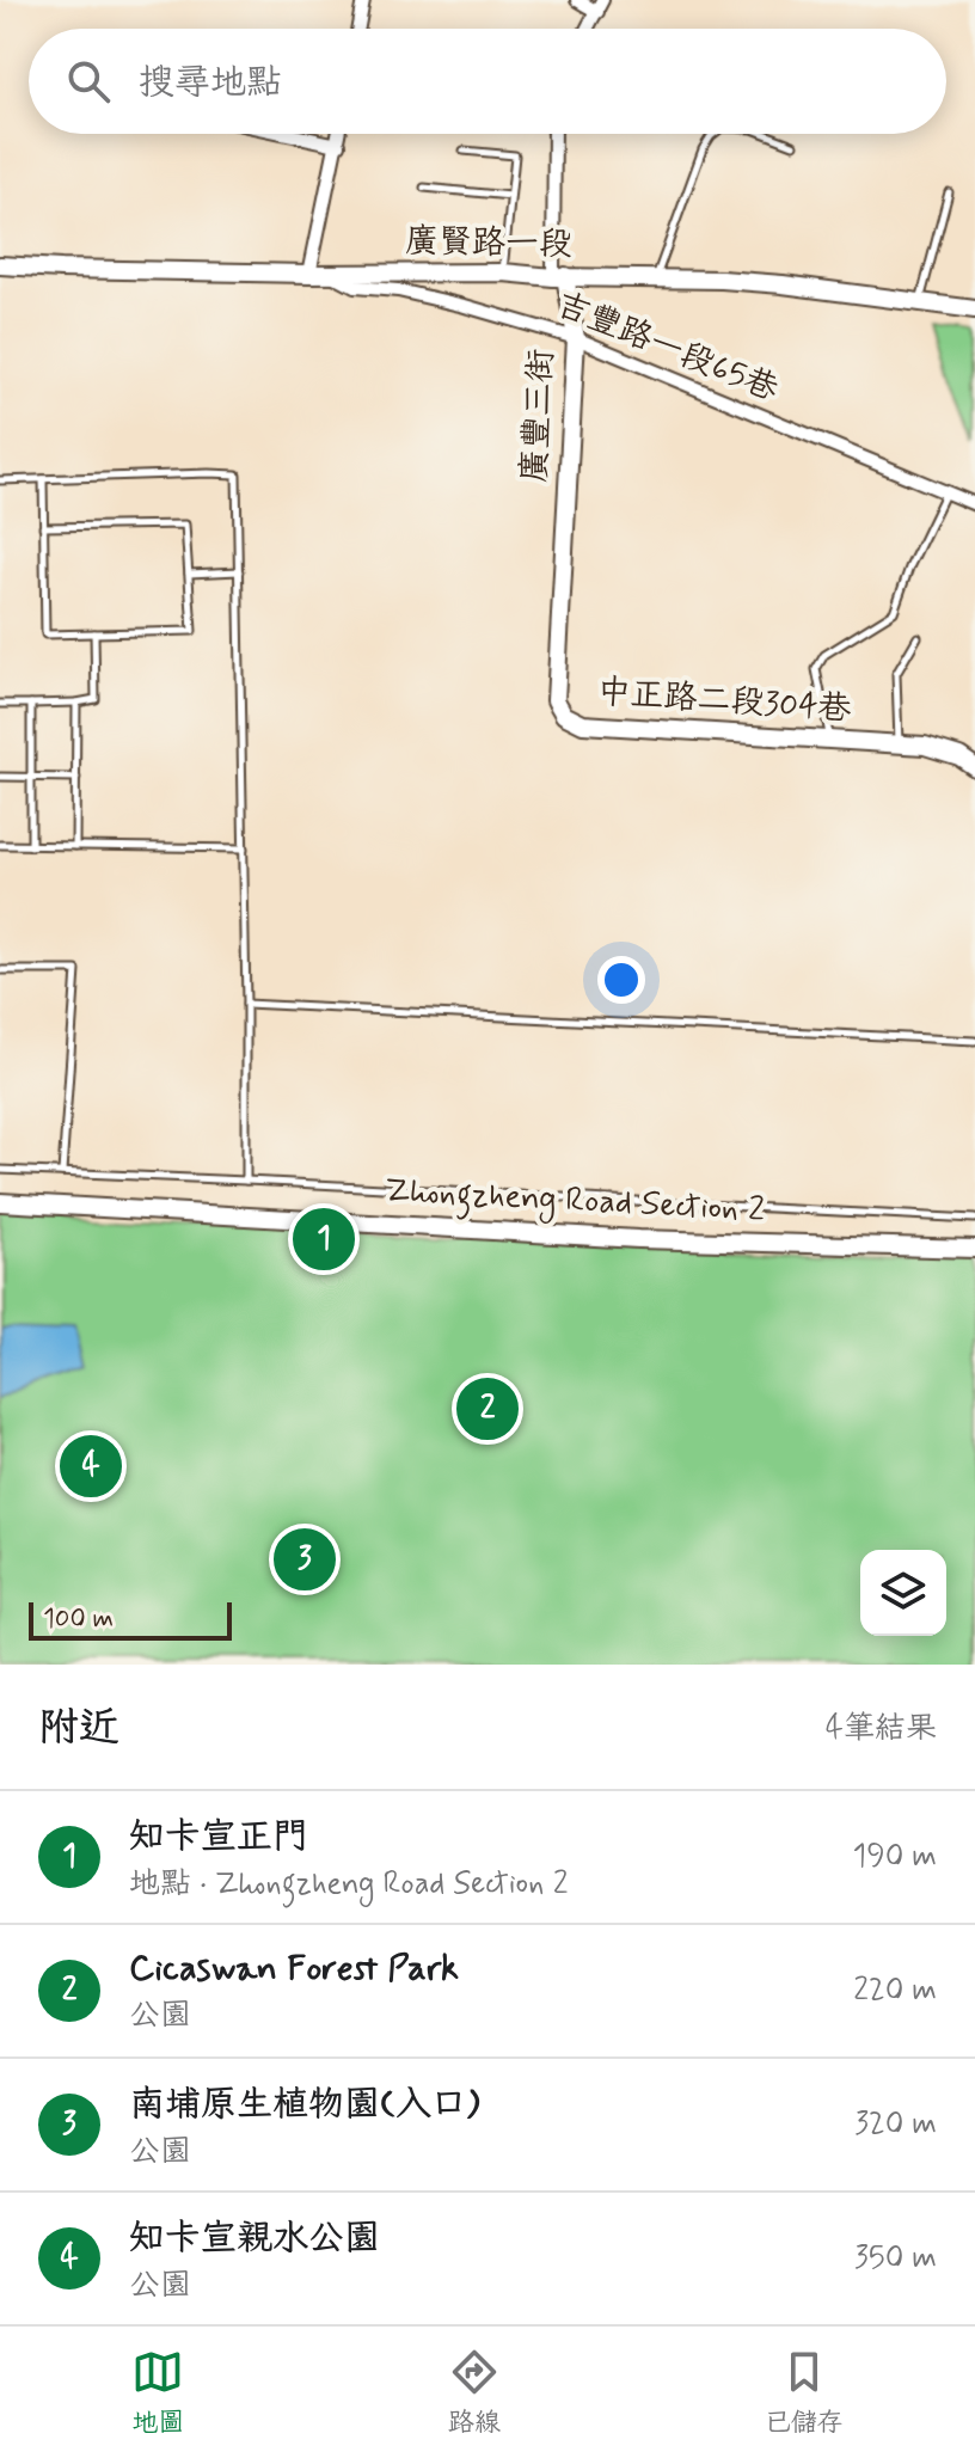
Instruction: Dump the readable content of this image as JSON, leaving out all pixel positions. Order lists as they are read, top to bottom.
{
  "streets": {
    "street": [
      "廣賢路一段",
      "吉豐路一段65巷",
      "廣豐三街",
      "中正路二段304巷",
      "Zhongzheng Road Section 2"
    ]
  },
  "crossings": [
    ["廣賢路一段", "吉豐路一段65巷"],
    ["廣賢路一段", "廣豐三街"],
    ["吉豐路一段65巷", "廣豐三街"],
    ["廣豐三街", "中正路二段304巷"]
  ],
  "scale_bar": "100 m",
  "page": {
    "search": "搜尋地點",
    "pins": [
      "1",
      "2",
      "4",
      "3"
    ],
    "scale": "100 m",
    "heading": ["附近", "4筆結果"],
    "list": [
      {
        "mark": "1",
        "name": "知卡宣正門",
        "note": "地點 · Zhongzheng Road Section 2",
        "value": "190 m"
      },
      {
        "mark": "2",
        "name": "Cicaswan Forest Park",
        "note": "公園",
        "value": "220 m"
      },
      {
        "mark": "3",
        "name": "南埔原生植物園(入口)",
        "note": "公園",
        "value": "320 m"
      },
      {
        "mark": "4",
        "name": "知卡宣親水公園",
        "note": "公園",
        "value": "350 m"
      }
    ],
    "nav": ["地圖", "路線", "已儲存"]
  }
}
